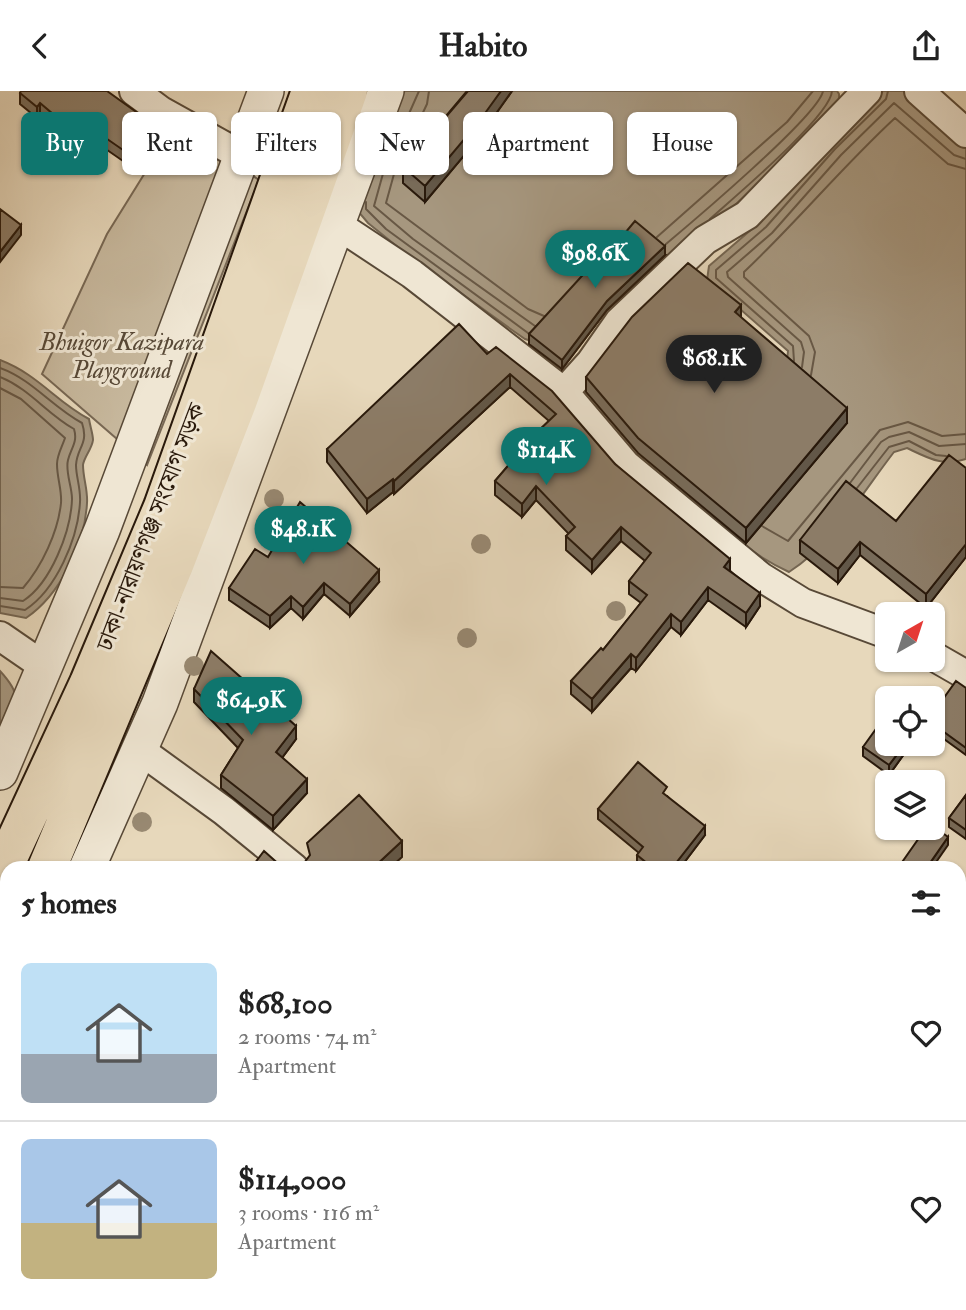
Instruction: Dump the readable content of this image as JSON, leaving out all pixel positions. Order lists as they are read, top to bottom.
{
  "streets": {
    "main road": ["ঢাকা-নারায়ণগঞ্জ সংযোগ সড়ক"]
  },
  "parks": ["Bhuigor Kazipara Playground"],
  "north": "top right",
  "page": {
    "header": "Habito",
    "chip": [
      "Buy",
      "Rent",
      "Filters",
      "New",
      "Apartment",
      "House"
    ],
    "price": [
      "$98.6K",
      "$68.1K",
      "$114K",
      "$48.1K",
      "$64.9K"
    ],
    "heading": "5 homes",
    "list": [
      {
        "name": "$68,100",
        "note": "2 rooms · 74 m² · Apartment"
      },
      {
        "name": "$114,000",
        "note": "3 rooms · 116 m² · Apartment"
      }
    ]
  }
}
